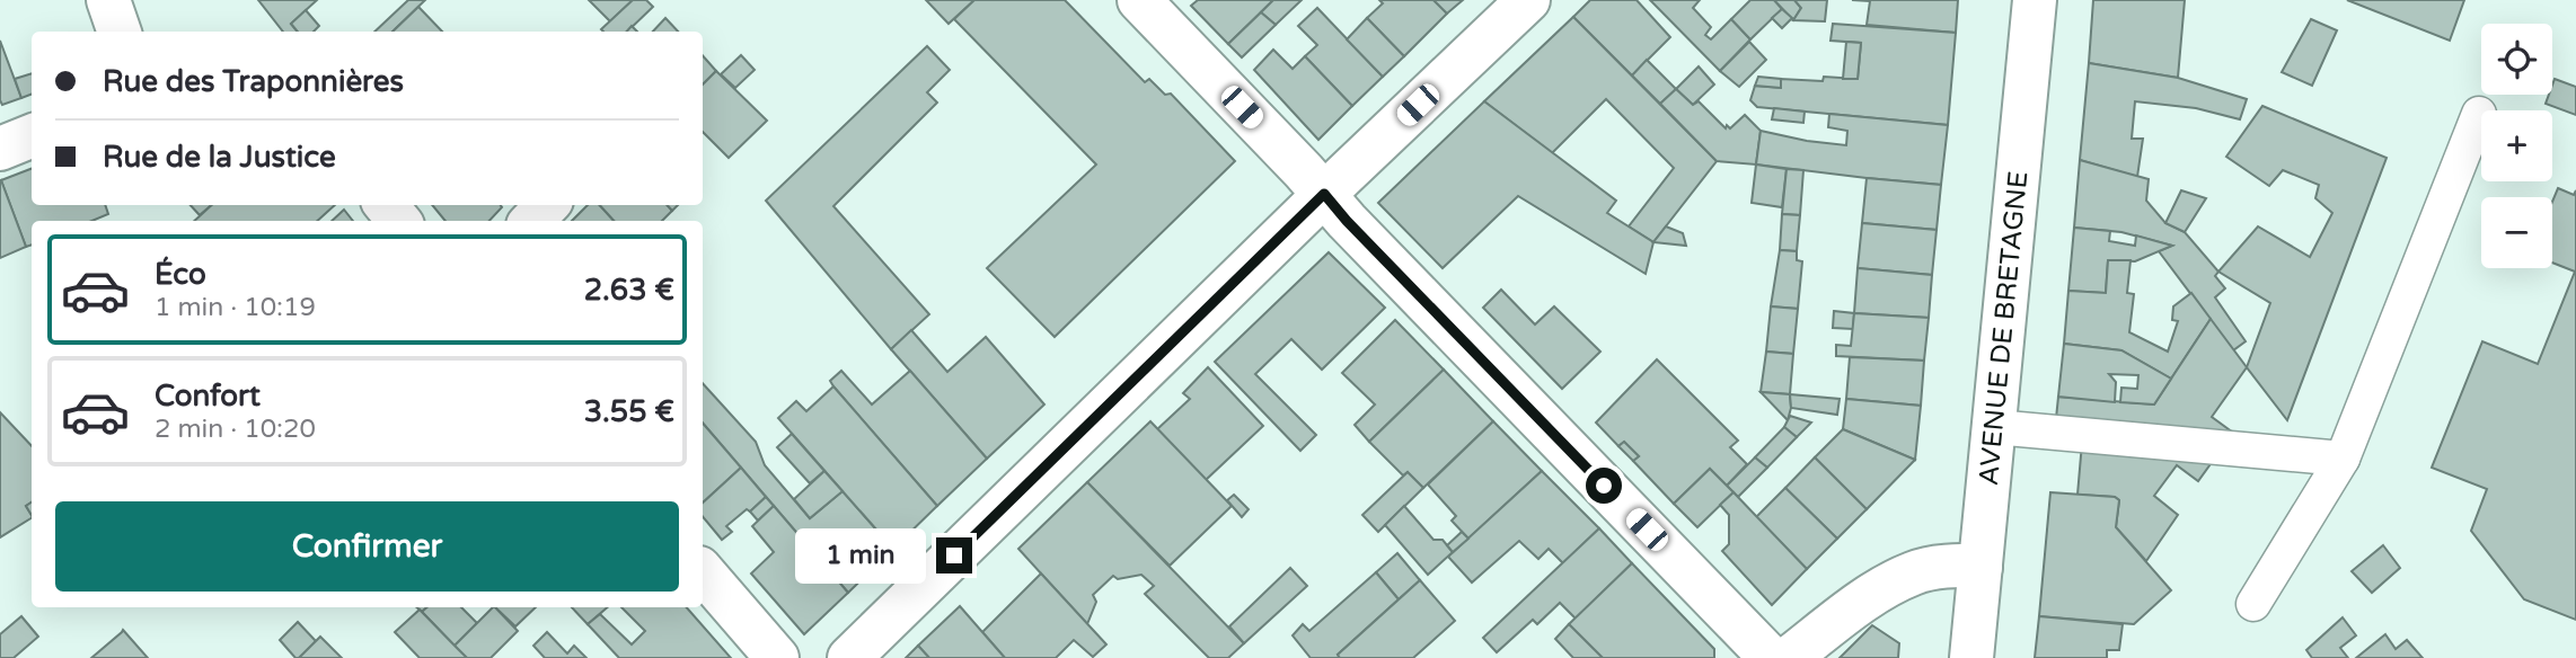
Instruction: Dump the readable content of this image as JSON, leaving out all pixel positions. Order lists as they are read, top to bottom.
{
  "streets": {
    "street": ["AVENUE DE BRETAGNE"]
  },
  "page": {
    "map_buttons": ["+", "−"],
    "banner": ["Rue des Traponnières", "Rue de la Justice"],
    "list": [
      {
        "name": "Éco",
        "note": "1 min · 10:19",
        "value": "2.63 €"
      },
      {
        "name": "Confort",
        "note": "2 min · 10:20",
        "value": "3.55 €"
      }
    ],
    "buttons": "Confirmer",
    "bubble": "1 min"
  }
}
